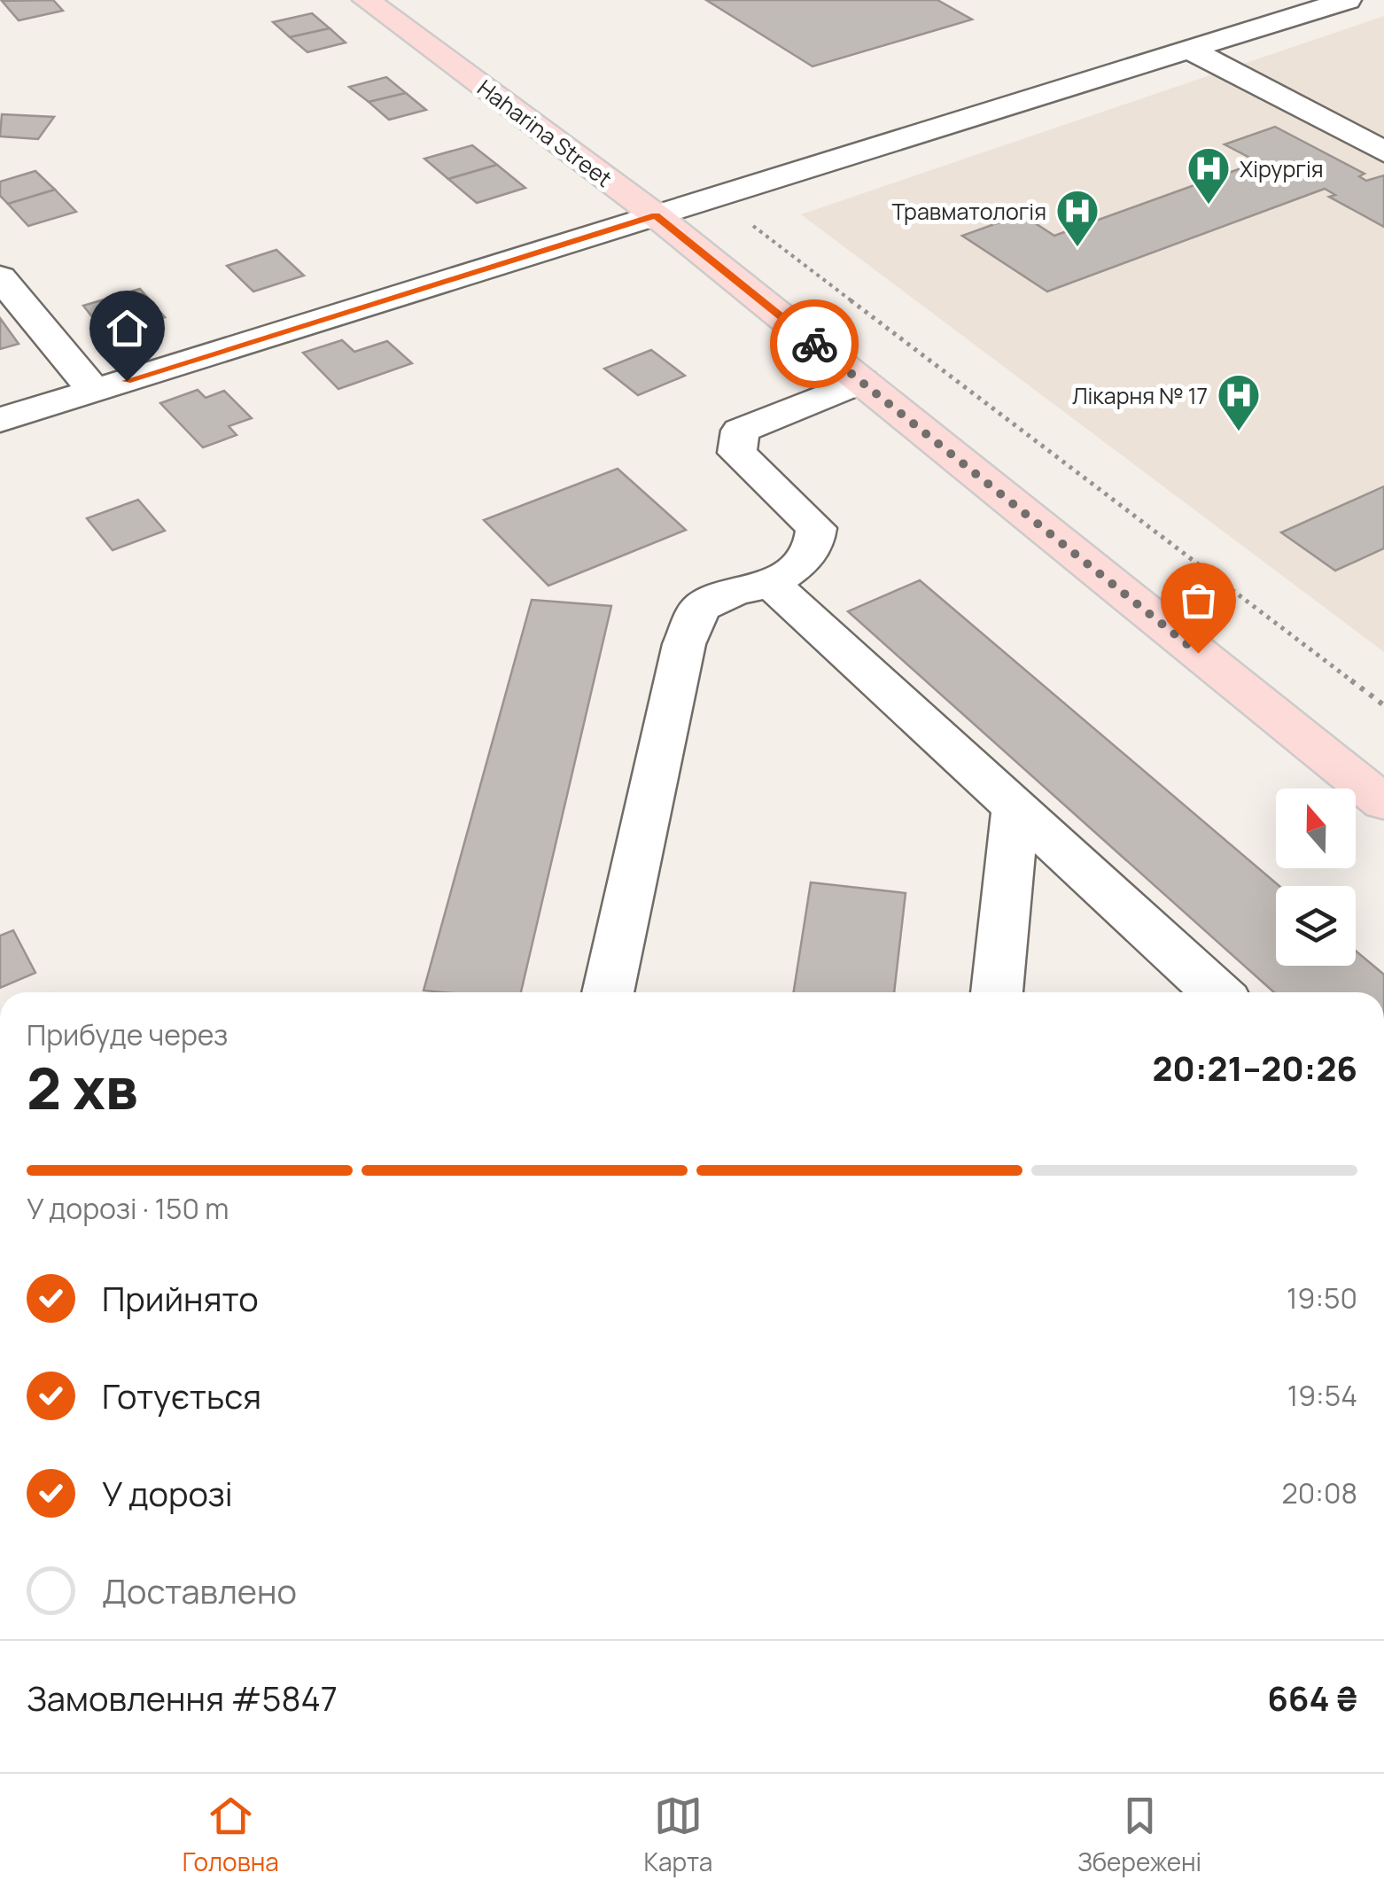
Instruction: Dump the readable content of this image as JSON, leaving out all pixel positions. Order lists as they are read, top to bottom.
{
  "streets": {
    "main road": ["Haharina Street"]
  },
  "places": {
    "hospital": ["Хірургія", "Травматологія", "Лікарня № 17"]
  },
  "north": "top",
  "page": {
    "heading": ["2 хв", "Прибуде через", "20:21–20:26"],
    "panel": ["Замовлення #5847", "664 ₴"],
    "bar": "У дорозі · 150 m",
    "list": [
      ["Прийнято", "19:50"],
      ["Готується", "19:54"],
      ["У дорозі", "20:08"],
      "Доставлено"
    ],
    "tabs": ["Головна", "Карта", "Збережені"]
  }
}
